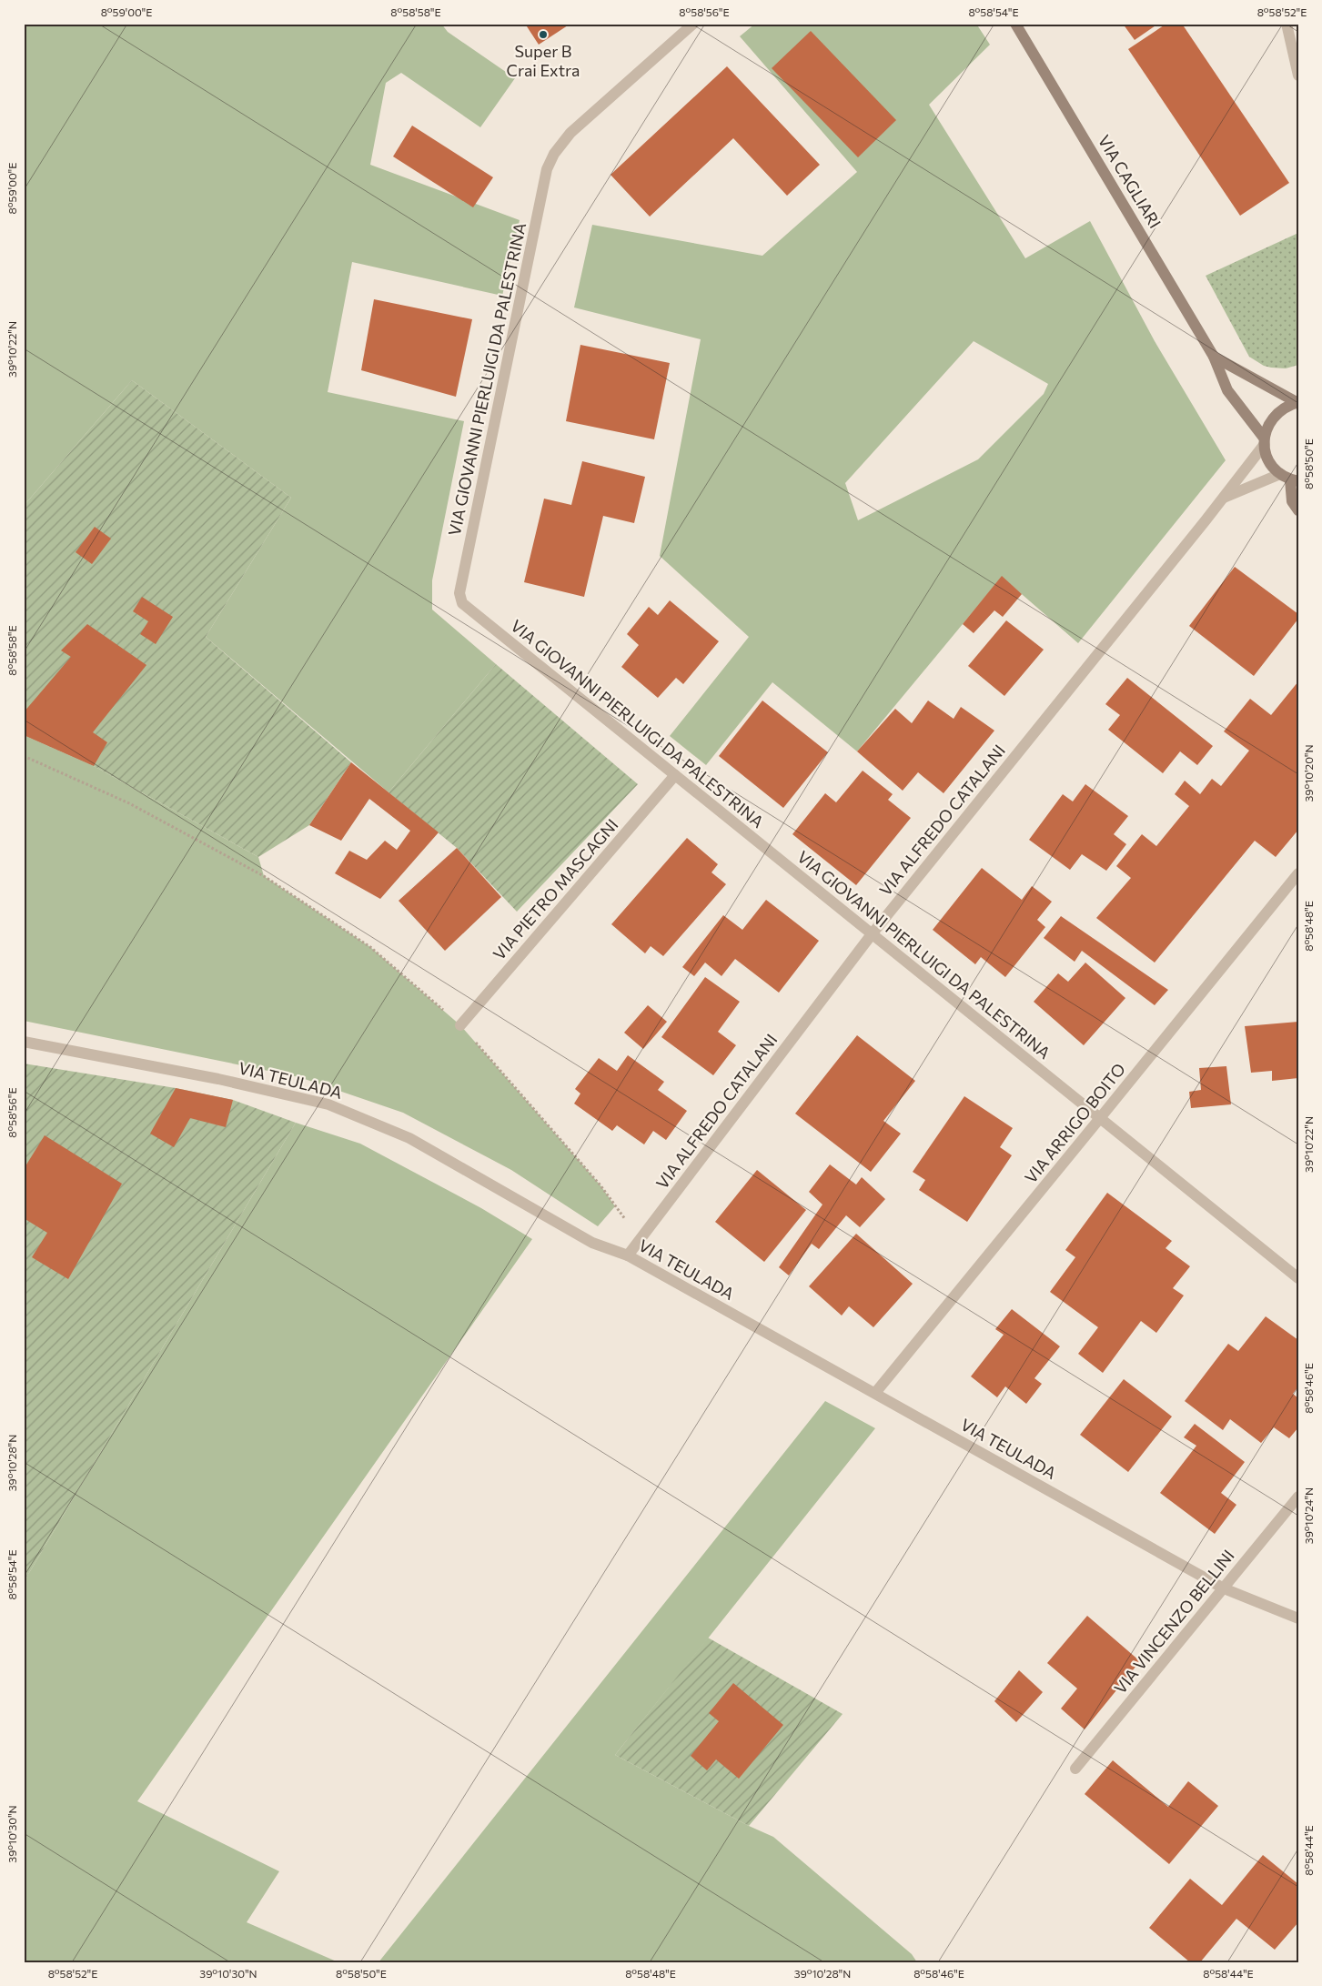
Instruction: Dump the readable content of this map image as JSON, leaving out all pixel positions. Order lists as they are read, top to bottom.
{
  "streets": {
    "street": [
      "VIA CAGLIARI",
      "VIA GIOVANNI PIERLUIGI DA PALESTRINA",
      "VIA ALFREDO CATALANI",
      "VIA PIETRO MASCAGNI",
      "VIA TEULADA",
      "VIA ARRIGO BOITO",
      "VIA VINCENZO BELLINI"
    ]
  },
  "crossings": [
    ["VIA CAGLIARI", "VIA ALFREDO CATALANI"],
    ["VIA GIOVANNI PIERLUIGI DA PALESTRINA", "VIA ALFREDO CATALANI"],
    ["VIA GIOVANNI PIERLUIGI DA PALESTRINA", "VIA PIETRO MASCAGNI"],
    ["VIA GIOVANNI PIERLUIGI DA PALESTRINA", "VIA ARRIGO BOITO"],
    ["VIA ALFREDO CATALANI", "VIA TEULADA"],
    ["VIA TEULADA", "VIA ARRIGO BOITO"],
    ["VIA TEULADA", "VIA VINCENZO BELLINI"]
  ],
  "places": ["Super B Crai Extra"],
  "coordinates": [
    "8°59'00\"E",
    "8°58'58\"E",
    "8°58'56\"E",
    "8°58'54\"E",
    "8°58'52\"E",
    "39°10'22\"N",
    "8°58'50\"E",
    "39°10'20\"N",
    "8°58'48\"E",
    "8°58'46\"E",
    "39°10'28\"N",
    "39°10'24\"N",
    "39°10'30\"N",
    "8°58'44\"E"
  ]
}
